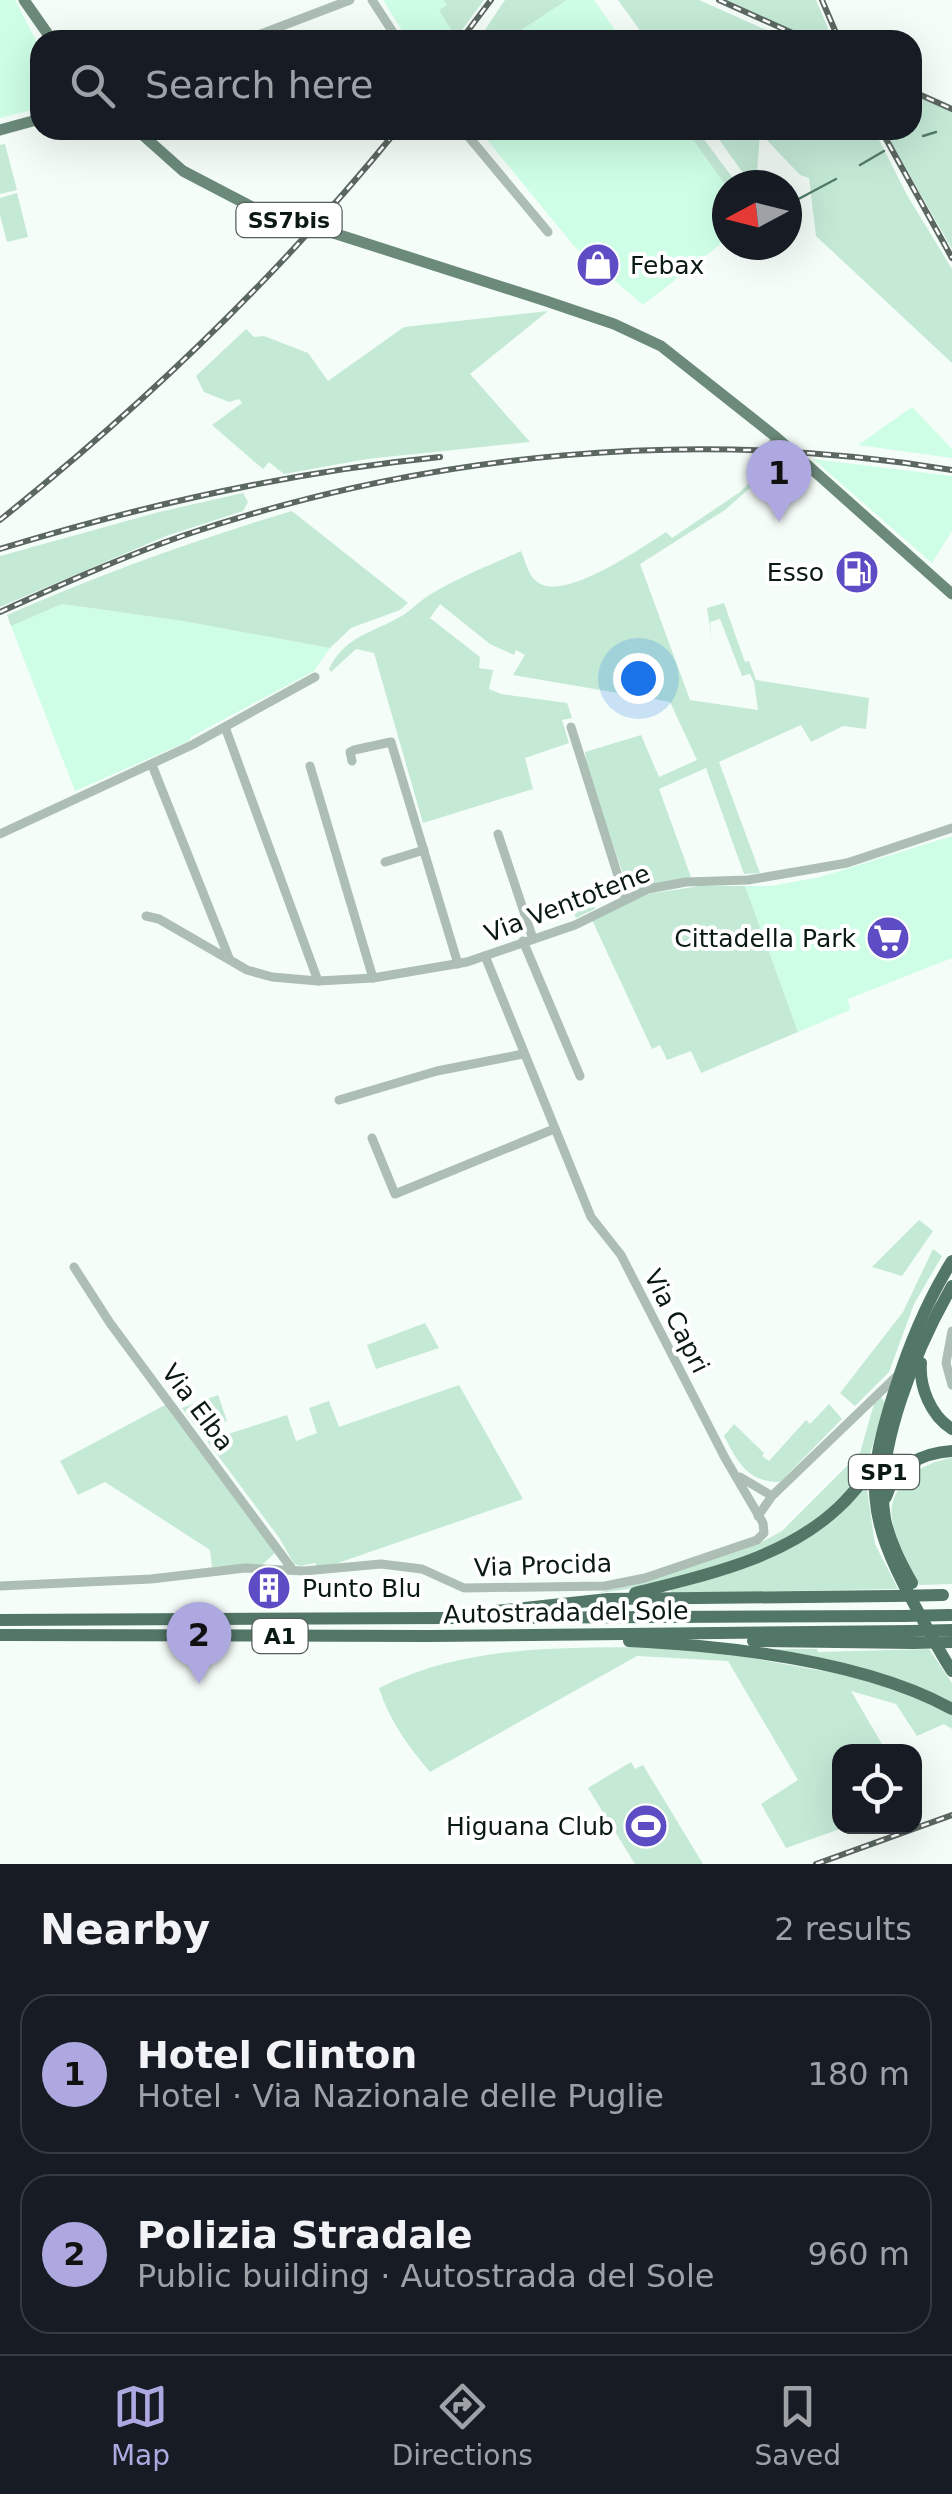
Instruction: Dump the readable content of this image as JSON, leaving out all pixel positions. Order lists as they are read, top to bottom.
{
  "streets": {
    "highway": ["SP1", "Autostrada del Sole", "A1"],
    "main road": ["SS7bis"],
    "street": [
      "Via Ventotene",
      "Via Capri",
      "Via Elba",
      "Via Procida"
    ]
  },
  "crossings": [
    ["Via Ventotene", "Via Capri"],
    ["Via Capri", "Via Procida"],
    ["Via Elba", "Via Procida"]
  ],
  "places": {
    "shop": ["Febax"],
    "fuel station": ["Esso"],
    "supermarket": ["Cittadella Park"],
    "building": ["Punto Blu"],
    "sports": ["Higuana Club"]
  },
  "north": "left",
  "page": {
    "search": "Search here",
    "pins": ["1", "2"],
    "heading": ["Nearby", "2 results"],
    "list": [
      {
        "mark": "1",
        "name": "Hotel Clinton",
        "note": "Hotel · Via Nazionale delle Puglie",
        "value": "180 m"
      },
      {
        "mark": "2",
        "name": "Polizia Stradale",
        "note": "Public building · Autostrada del Sole",
        "value": "960 m"
      }
    ],
    "nav": ["Map", "Directions", "Saved"]
  }
}
